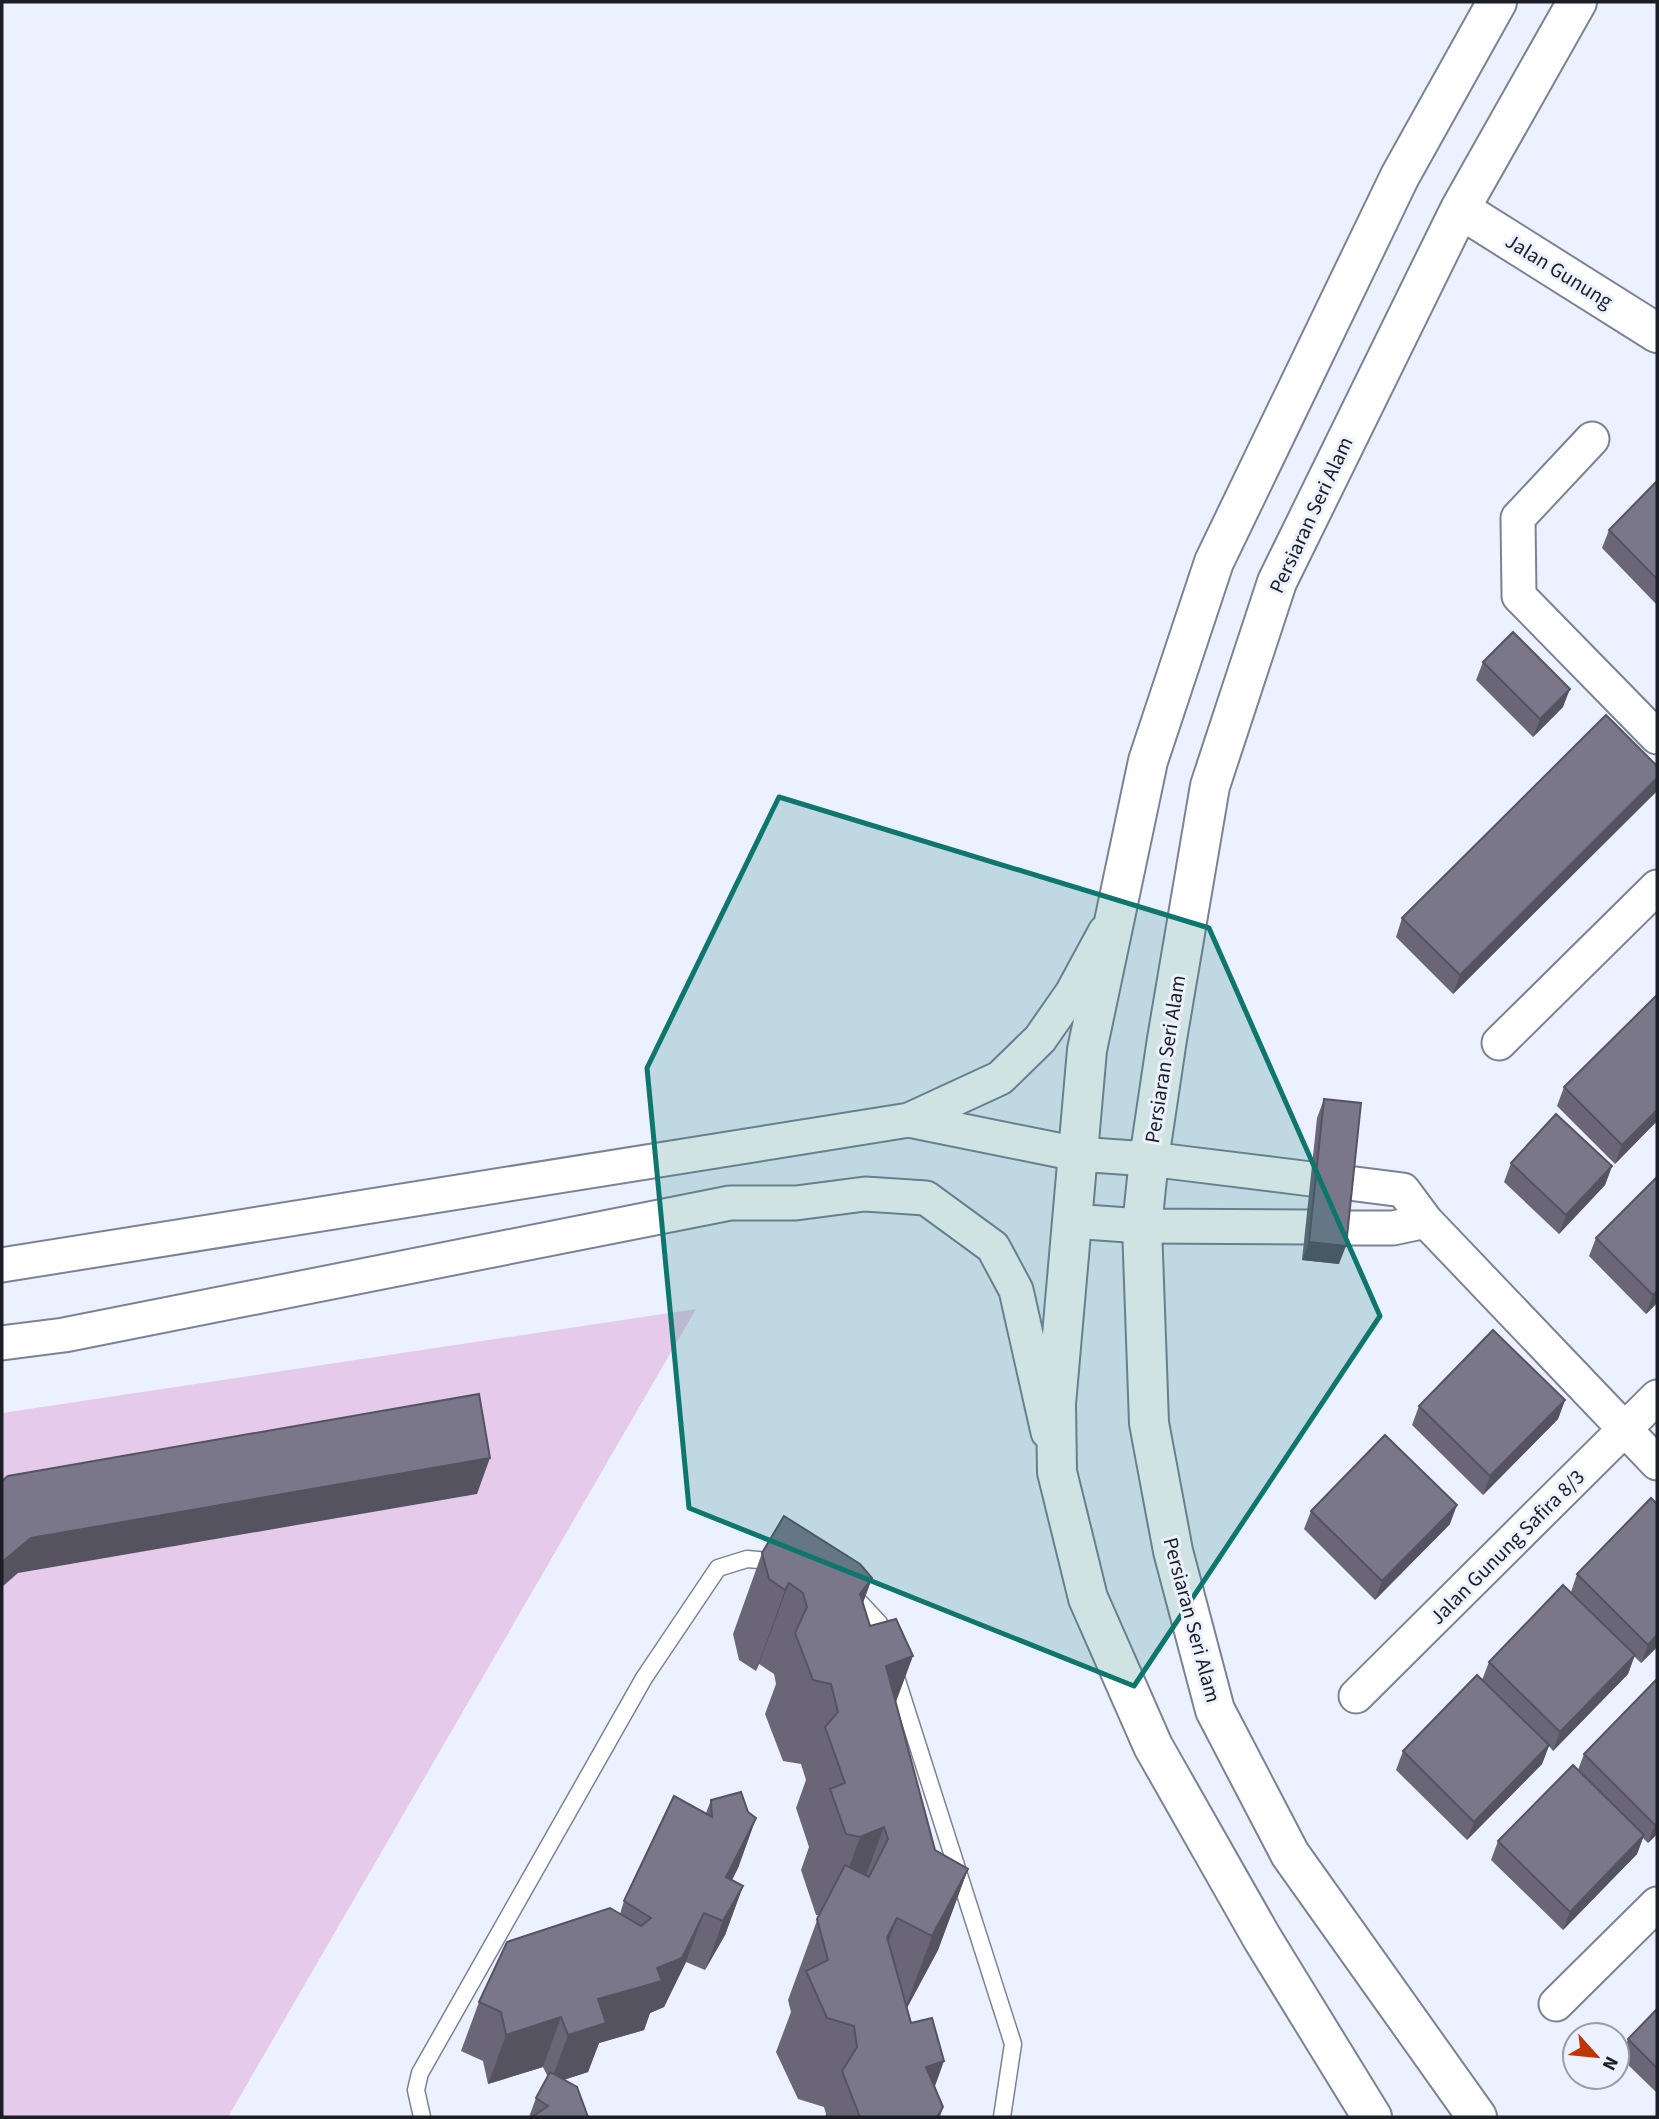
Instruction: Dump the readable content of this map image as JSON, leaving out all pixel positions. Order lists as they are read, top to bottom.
{
  "streets": {
    "main road": ["Jalan Gunung", "Persiaran Seri Alam"],
    "street": ["Jalan Gunung Safira 8/3"]
  },
  "crossings": [
    ["Jalan Gunung", "Persiaran Seri Alam"]
  ],
  "north": "bottom right"
}
